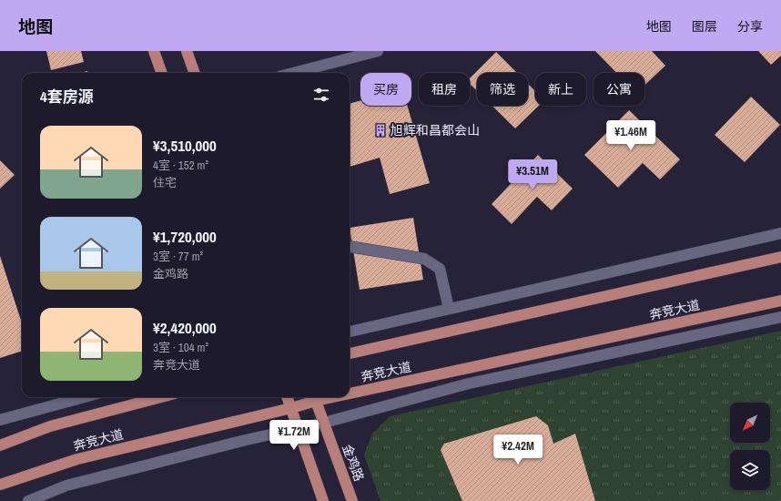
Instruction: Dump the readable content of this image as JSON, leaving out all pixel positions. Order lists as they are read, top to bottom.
{
  "streets": {
    "main road": ["奔竞大道", "金鸡路"]
  },
  "crossings": [
    ["奔竞大道", "金鸡路"]
  ],
  "places": {
    "building": ["旭辉和昌都会山"]
  },
  "north": "bottom left",
  "page": {
    "header": "地图",
    "nav": ["地图", "图层", "分享"],
    "chip": [
      "买房",
      "租房",
      "筛选",
      "新上",
      "公寓"
    ],
    "heading": "4套房源",
    "list": [
      {
        "name": "¥3,510,000",
        "note": "4室 · 152 m² · 住宅"
      },
      {
        "name": "¥1,720,000",
        "note": "3室 · 77 m² · 金鸡路"
      },
      {
        "name": "¥2,420,000",
        "note": "3室 · 104 m² · 奔竞大道"
      }
    ],
    "price": [
      "¥1.46M",
      "¥3.51M",
      "¥1.72M",
      "¥2.42M"
    ]
  }
}
